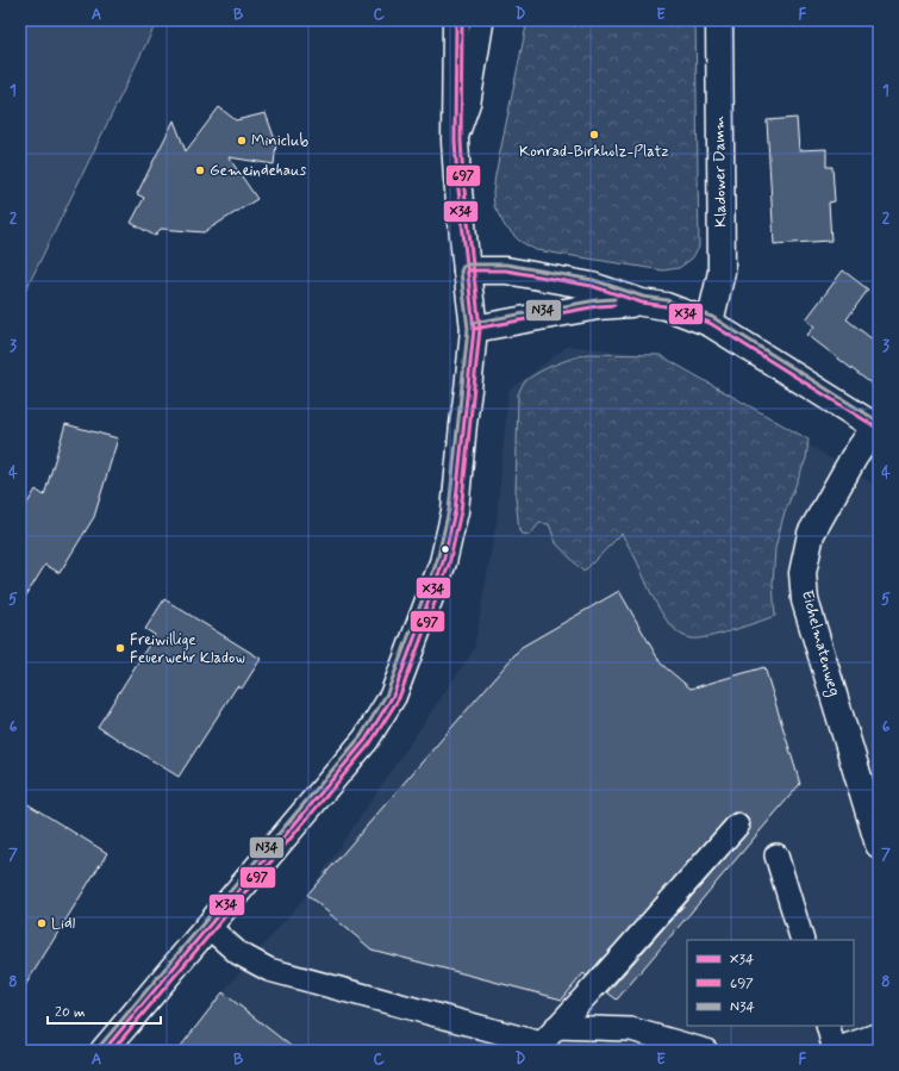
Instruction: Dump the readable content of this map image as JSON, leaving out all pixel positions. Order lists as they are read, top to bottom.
{
  "streets": {
    "main road": ["Kladower Damm", "Eichelmatenweg"]
  },
  "places": [
    "Konrad-Birkholz-Platz",
    "Miniclub",
    "Gemeindehaus",
    "Freiwillige Feuerwehr Kladow",
    "Lidl"
  ],
  "lines": ["transit line X34", "transit line 697", "transit line N34"],
  "legend": ["X34", "697", "N34"],
  "scale_bar": "20 m",
  "grid": {
    "columns": [
      "A",
      "B",
      "C",
      "D",
      "E",
      "F"
    ],
    "rows": [
      "1",
      "2",
      "3",
      "4",
      "5",
      "6",
      "7",
      "8"
    ]
  }
}
